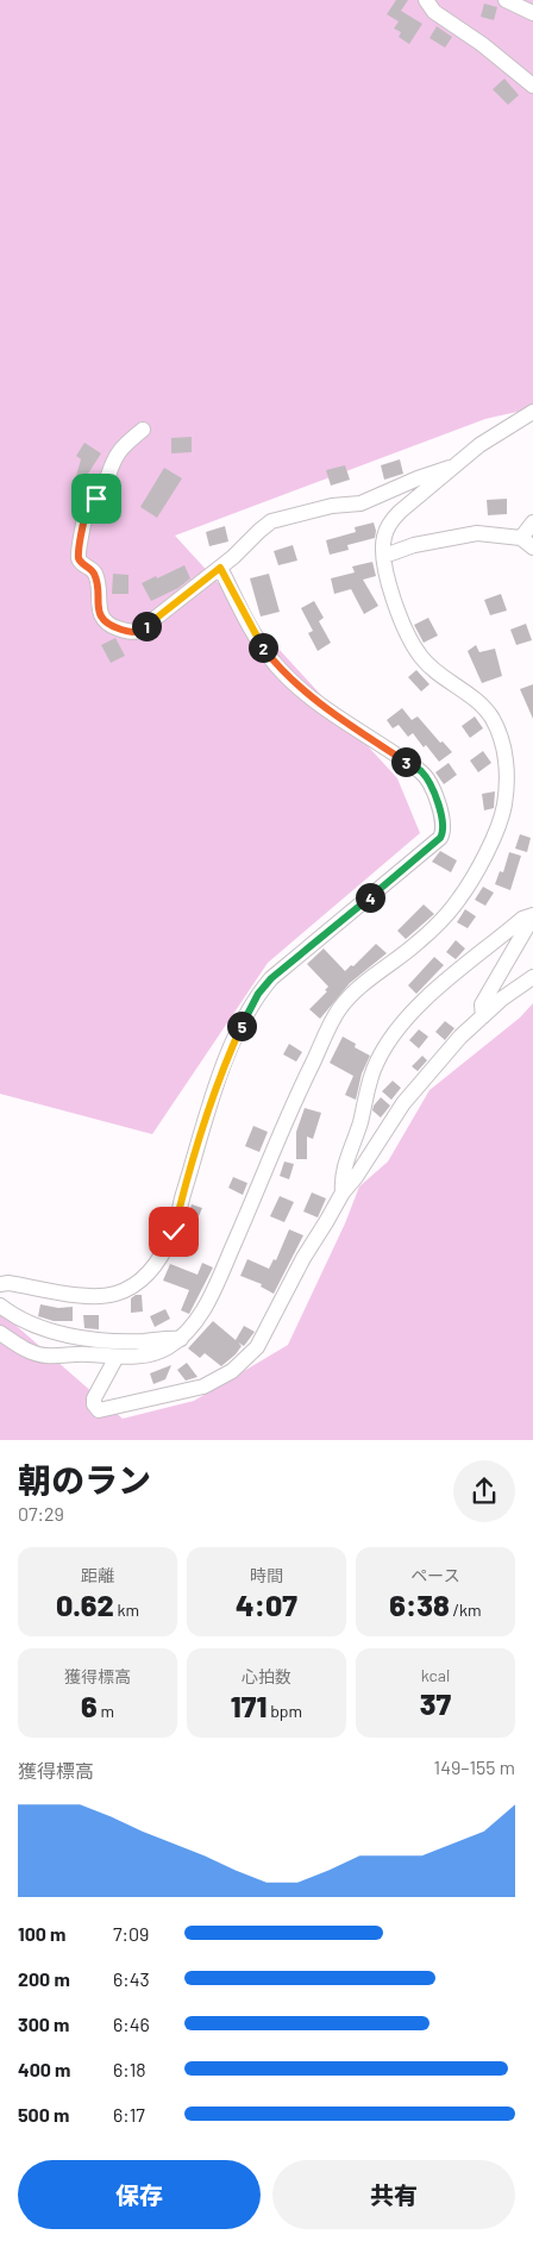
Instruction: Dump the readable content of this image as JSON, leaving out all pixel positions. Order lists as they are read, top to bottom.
{
  "page": {
    "pins": [
      "1",
      "2",
      "3",
      "4",
      "5"
    ],
    "heading": ["朝のラン", "07:29"],
    "stats": [
      ["距離", "0.62 km"],
      ["時間", "4:07"],
      ["ペース", "6:38 /km"],
      ["獲得標高", "6 m"],
      ["心拍数", "171 bpm"],
      ["kcal", "37"]
    ],
    "chart": ["獲得標高", "149–155 m"],
    "list": [
      {
        "name": "100 m",
        "note": "7:09"
      },
      {
        "name": "200 m",
        "note": "6:43"
      },
      {
        "name": "300 m",
        "note": "6:46"
      },
      {
        "name": "400 m",
        "note": "6:18"
      },
      {
        "name": "500 m",
        "note": "6:17"
      }
    ],
    "buttons": ["保存", "共有"]
  }
}
